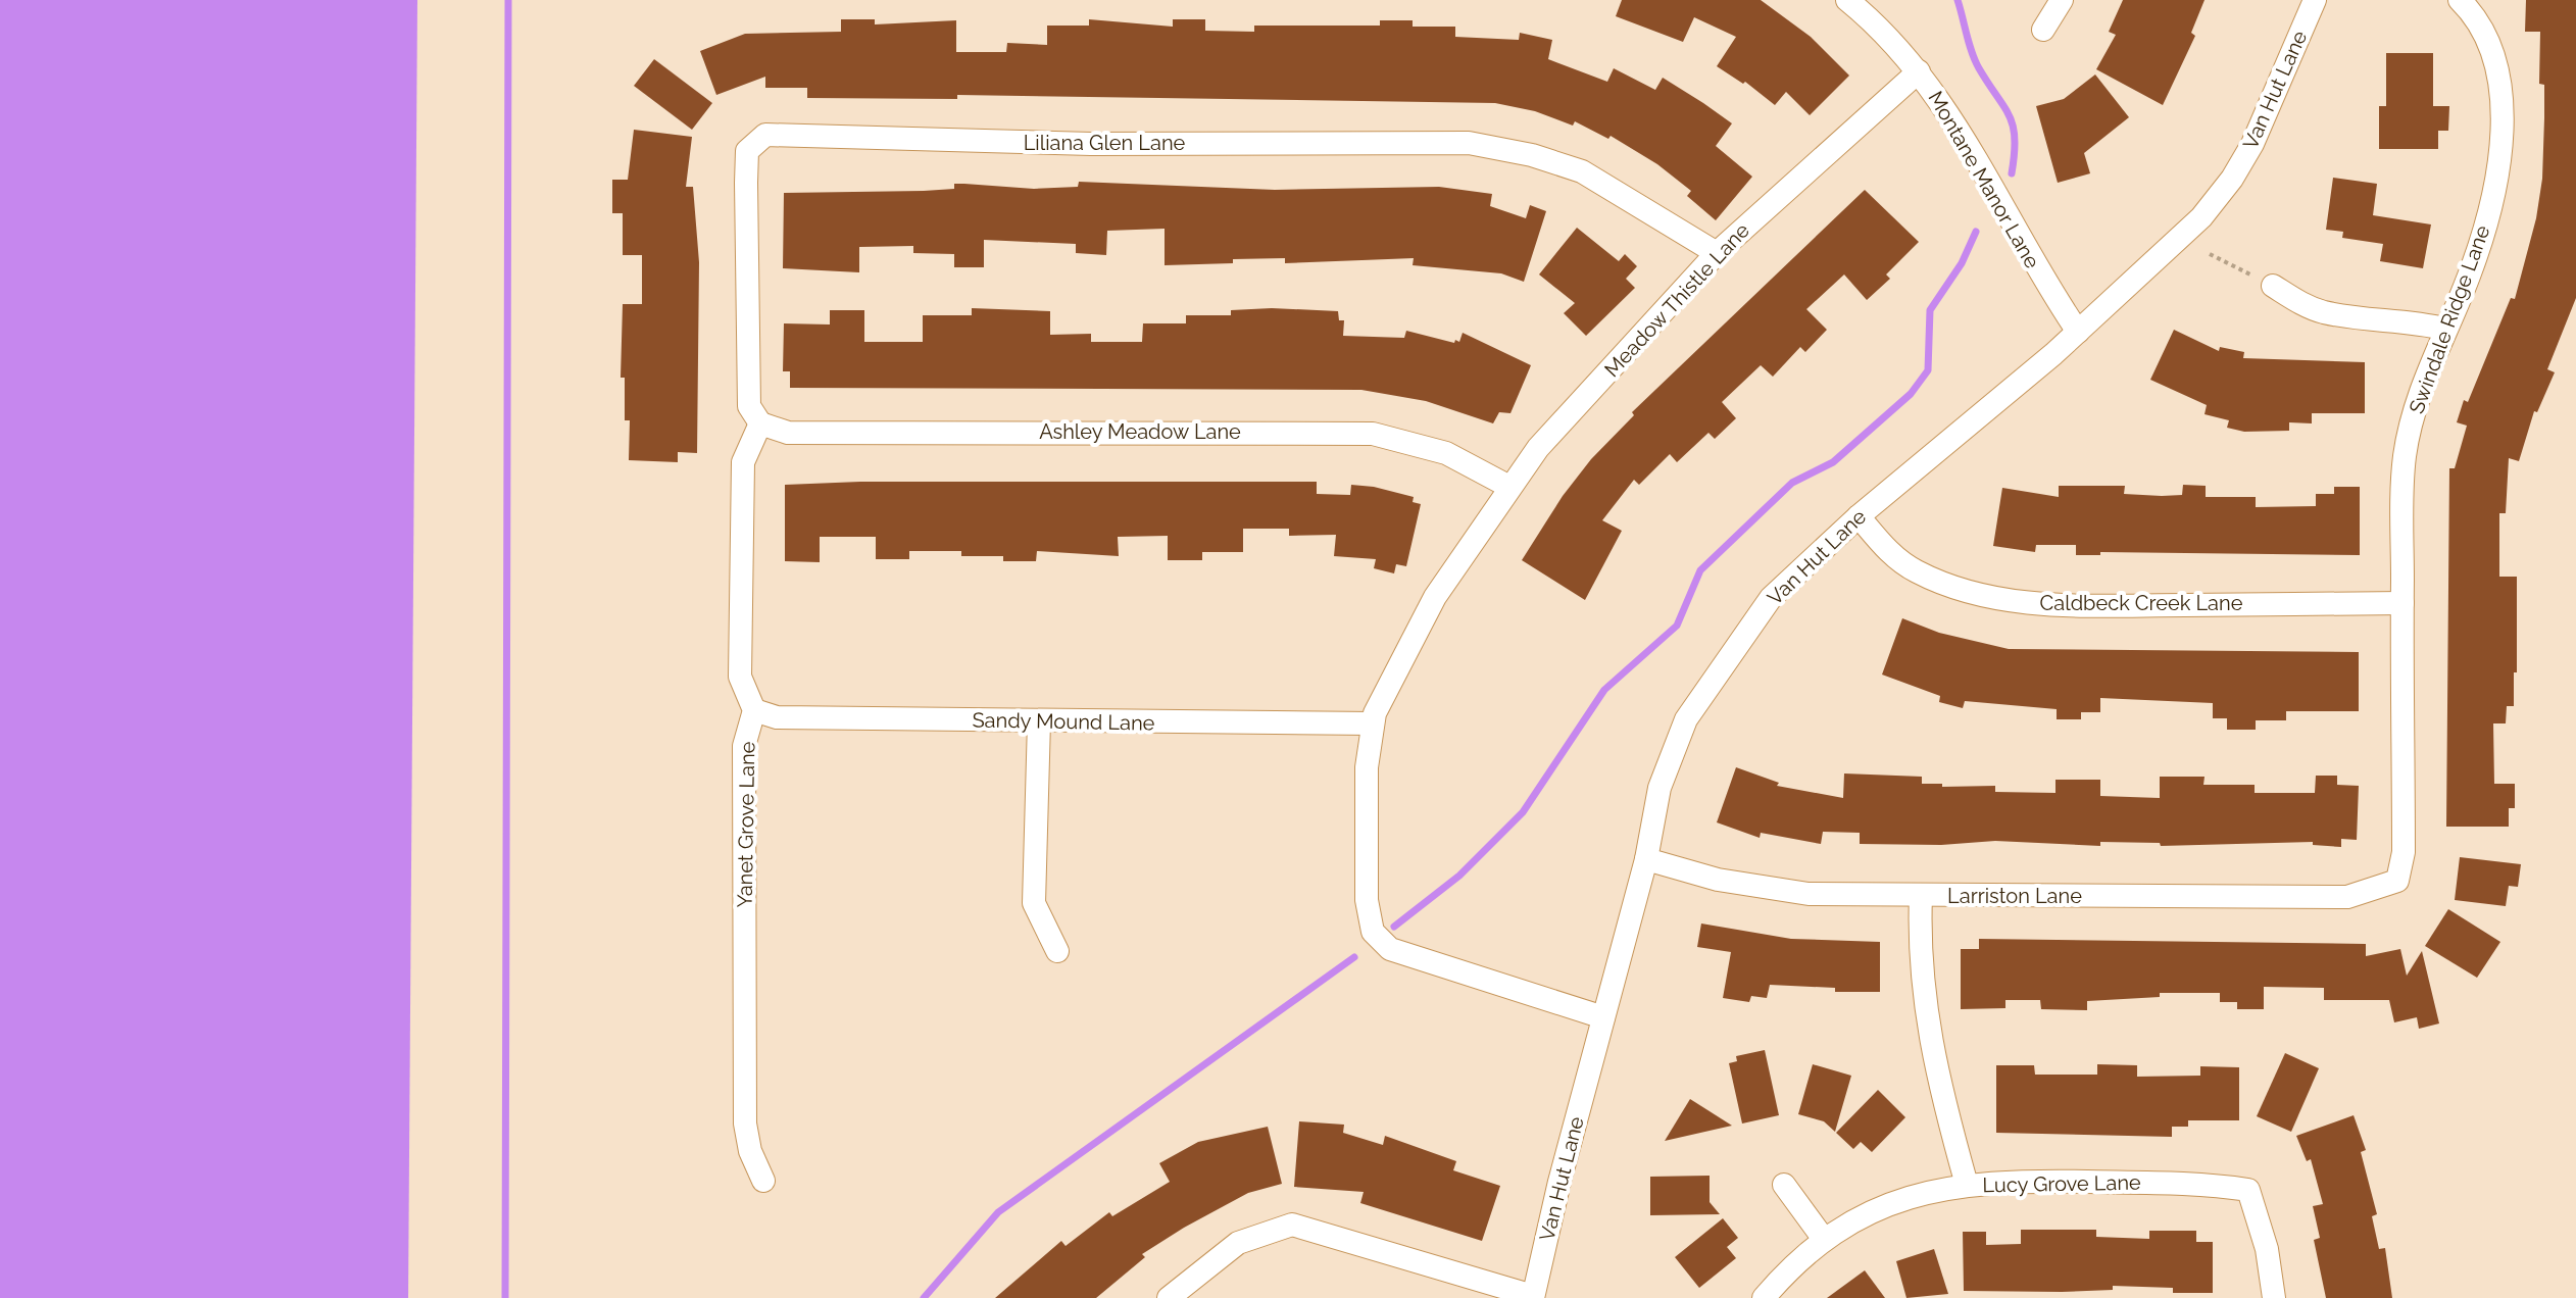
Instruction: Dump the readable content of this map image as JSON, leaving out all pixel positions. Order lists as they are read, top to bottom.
{
  "streets": {
    "street": [
      "Van Hut Lane",
      "Liliana Glen Lane",
      "Montane Manor Lane",
      "Meadow Thistle Lane",
      "Swindale Ridge Lane",
      "Ashley Meadow Lane",
      "Caldbeck Creek Lane",
      "Sandy Mound Lane",
      "Yanet Grove Lane",
      "Larriston Lane",
      "Lucy Grove Lane"
    ]
  },
  "crossings": [
    ["Van Hut Lane", "Montane Manor Lane"],
    ["Van Hut Lane", "Meadow Thistle Lane"],
    ["Van Hut Lane", "Caldbeck Creek Lane"],
    ["Van Hut Lane", "Larriston Lane"],
    ["Liliana Glen Lane", "Meadow Thistle Lane"],
    ["Liliana Glen Lane", "Ashley Meadow Lane"],
    ["Montane Manor Lane", "Meadow Thistle Lane"],
    ["Meadow Thistle Lane", "Ashley Meadow Lane"],
    ["Meadow Thistle Lane", "Sandy Mound Lane"],
    ["Swindale Ridge Lane", "Caldbeck Creek Lane"],
    ["Swindale Ridge Lane", "Larriston Lane"],
    ["Sandy Mound Lane", "Yanet Grove Lane"]
  ]
}
